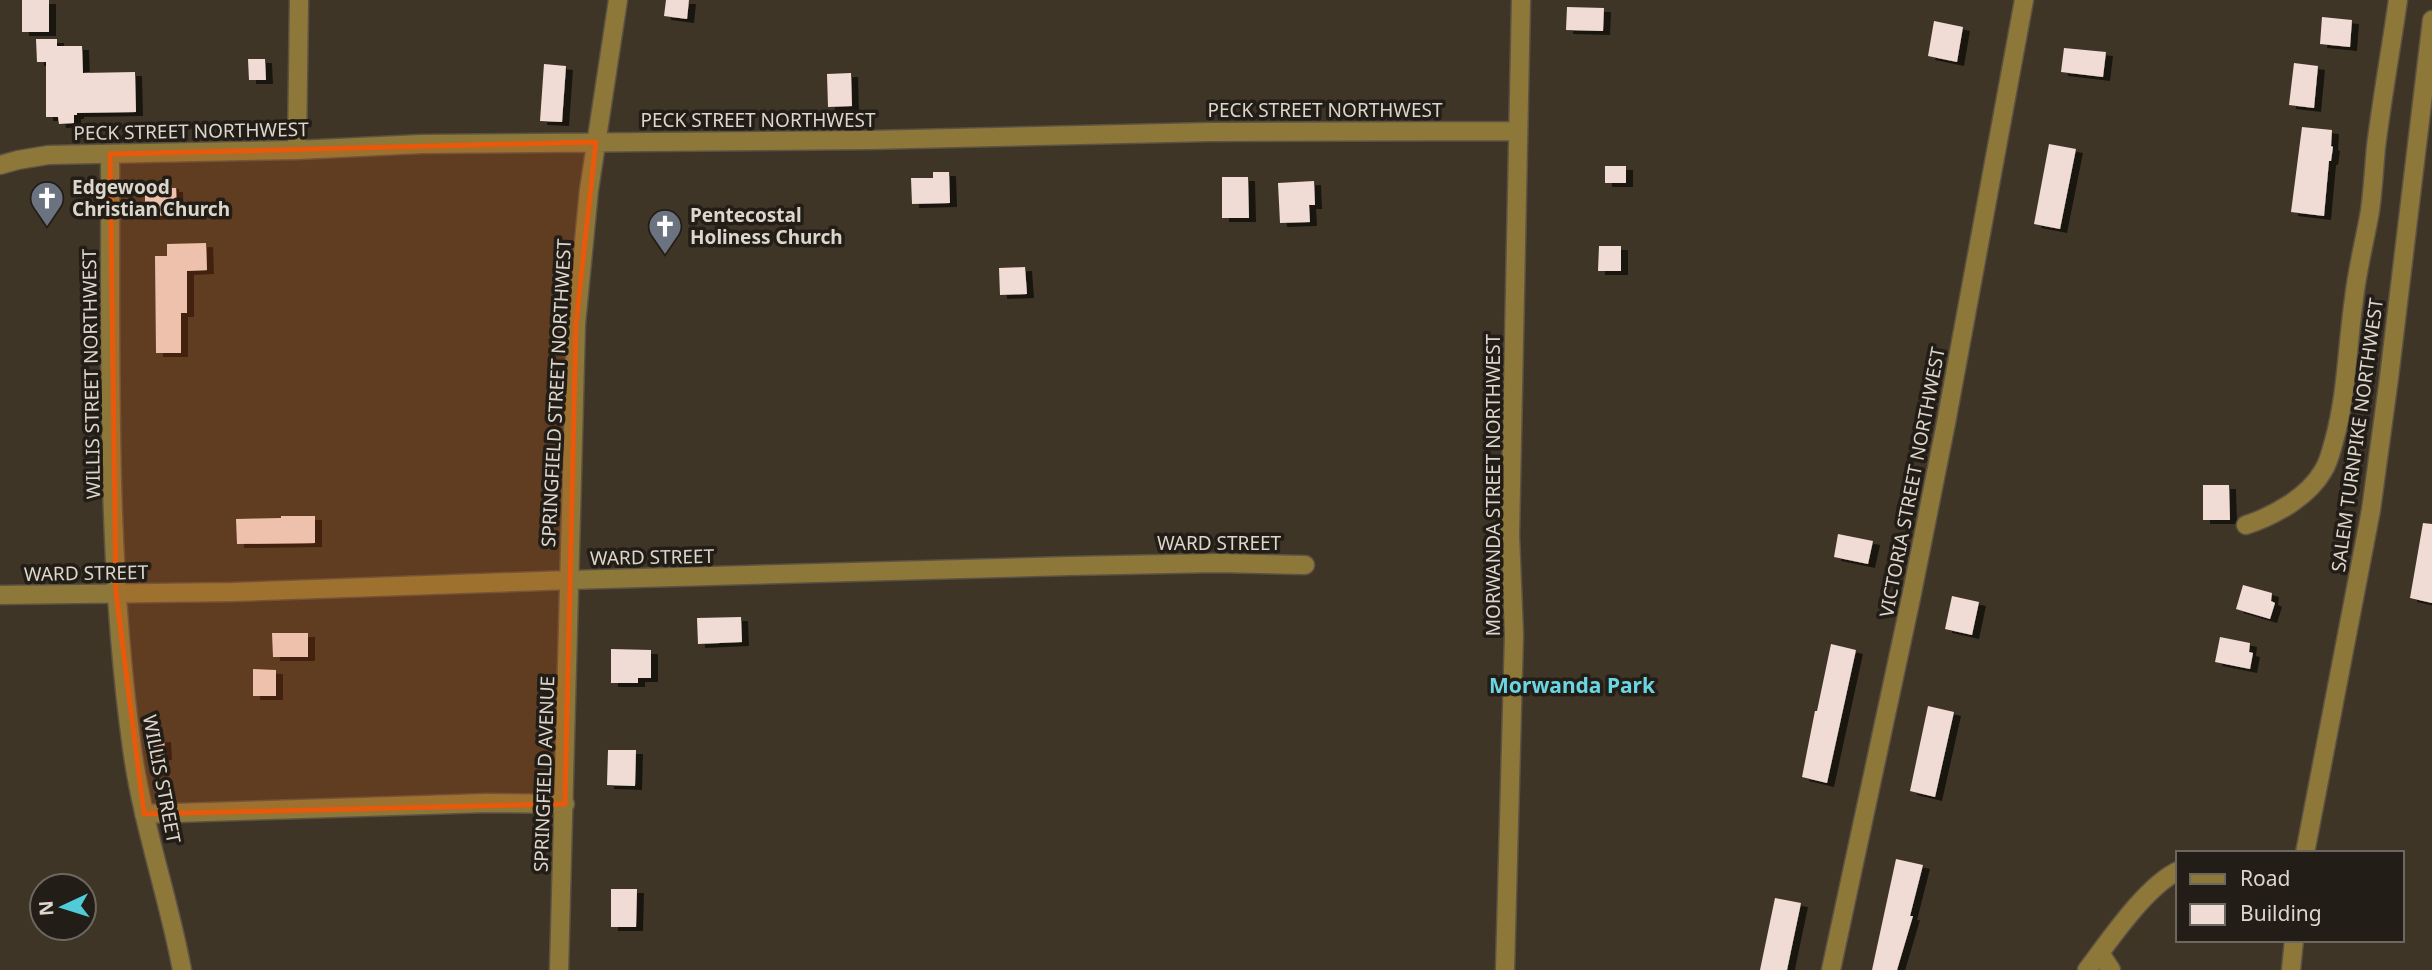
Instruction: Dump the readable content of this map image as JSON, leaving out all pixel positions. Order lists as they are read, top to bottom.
{
  "streets": {
    "street": [
      "PECK STREET NORTHWEST",
      "WILLIS STREET NORTHWEST",
      "SPRINGFIELD STREET NORTHWEST",
      "SALEM TURNPIKE NORTHWEST",
      "VICTORIA STREET NORTHWEST",
      "MORWANDA STREET NORTHWEST",
      "WARD STREET",
      "SPRINGFIELD AVENUE",
      "WILLIS STREET"
    ]
  },
  "crossings": [
    ["PECK STREET NORTHWEST", "WILLIS STREET NORTHWEST"],
    ["PECK STREET NORTHWEST", "SPRINGFIELD STREET NORTHWEST"],
    ["PECK STREET NORTHWEST", "MORWANDA STREET NORTHWEST"],
    ["WILLIS STREET NORTHWEST", "WARD STREET"],
    ["WILLIS STREET NORTHWEST", "WILLIS STREET"],
    ["SPRINGFIELD STREET NORTHWEST", "WARD STREET"],
    ["SPRINGFIELD STREET NORTHWEST", "SPRINGFIELD AVENUE"],
    ["WARD STREET", "SPRINGFIELD AVENUE"],
    ["WARD STREET", "WILLIS STREET"]
  ],
  "districts": ["Morwanda Park"],
  "places": {
    "church": ["Edgewood Christian Church", "Pentecostal Holiness Church"]
  },
  "legend": ["Road", "Building"],
  "north": "left"
}
